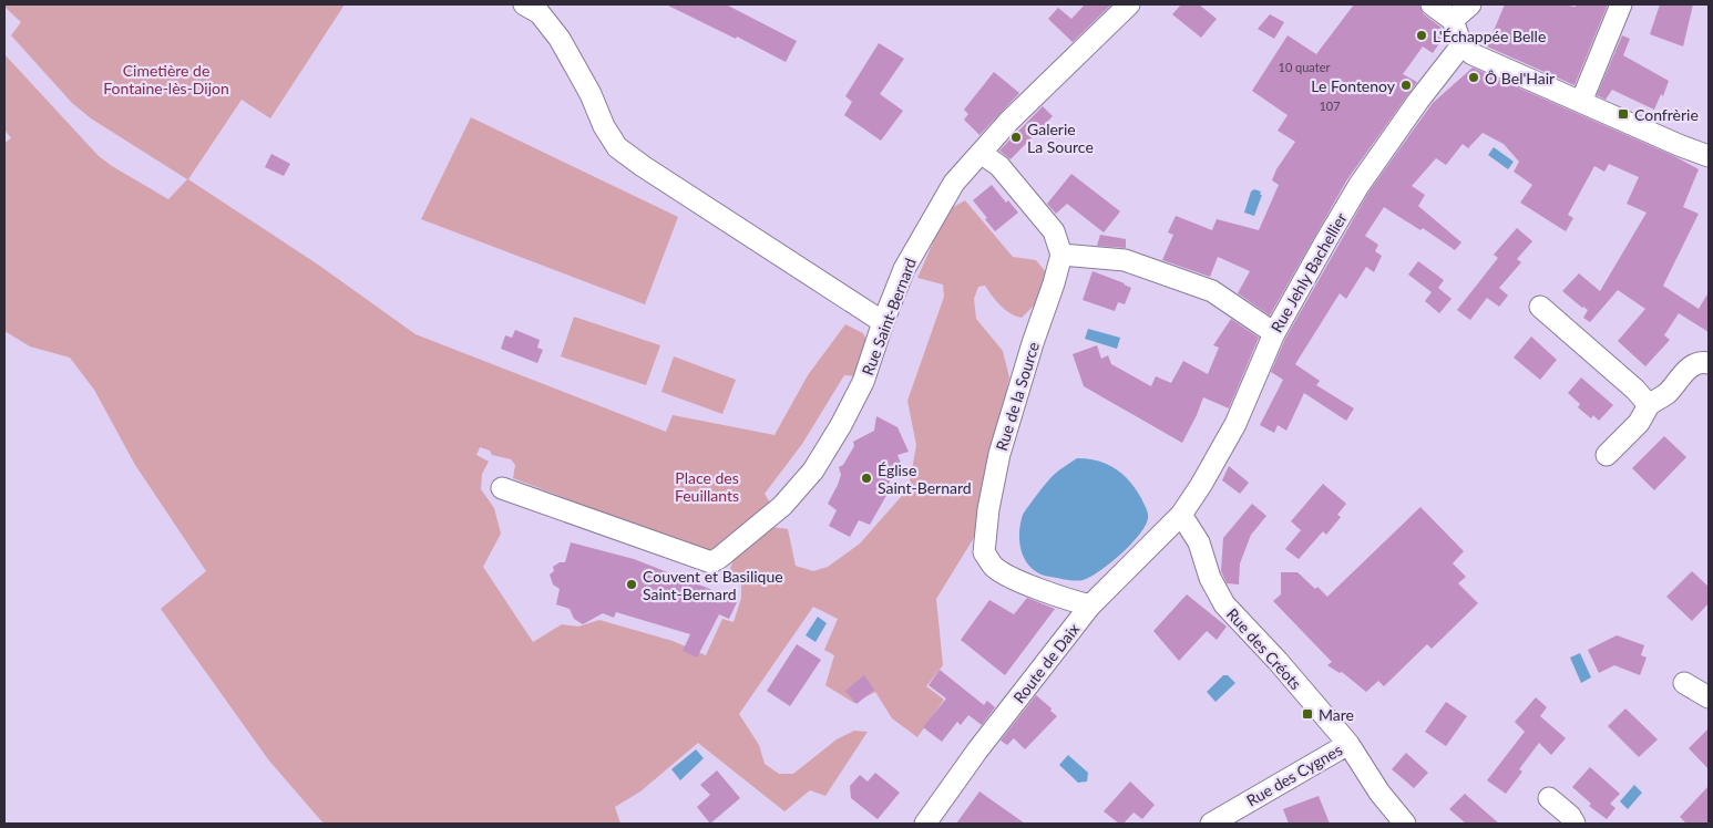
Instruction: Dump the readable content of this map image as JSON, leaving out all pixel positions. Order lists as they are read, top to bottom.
{
  "streets": {
    "street": [
      "Rue Jehly Bachellier",
      "Rue Saint-Bernard",
      "Rue de la Source",
      "Rue des Créots",
      "Route de Daix",
      "Rue des Cygnes"
    ]
  },
  "crossings": [
    ["Rue Jehly Bachellier", "Rue des Créots"],
    ["Rue Jehly Bachellier", "Route de Daix"],
    ["Rue de la Source", "Route de Daix"],
    ["Rue des Créots", "Route de Daix"],
    ["Rue des Créots", "Rue des Cygnes"]
  ],
  "parks": ["Cimetière de Fontaine-lès-Dijon", "Place des Feuillants"],
  "places": {
    "other": [
      "L'Échappée Belle",
      "Ô Bel'Hair",
      "Le Fontenoy",
      "Galerie La Source",
      "Église Saint-Bernard",
      "Couvent et Basilique Saint-Bernard"
    ],
    "transit": ["Confrèrie", "Mare"]
  },
  "house_numbers": ["10 quater", "107"]
}
